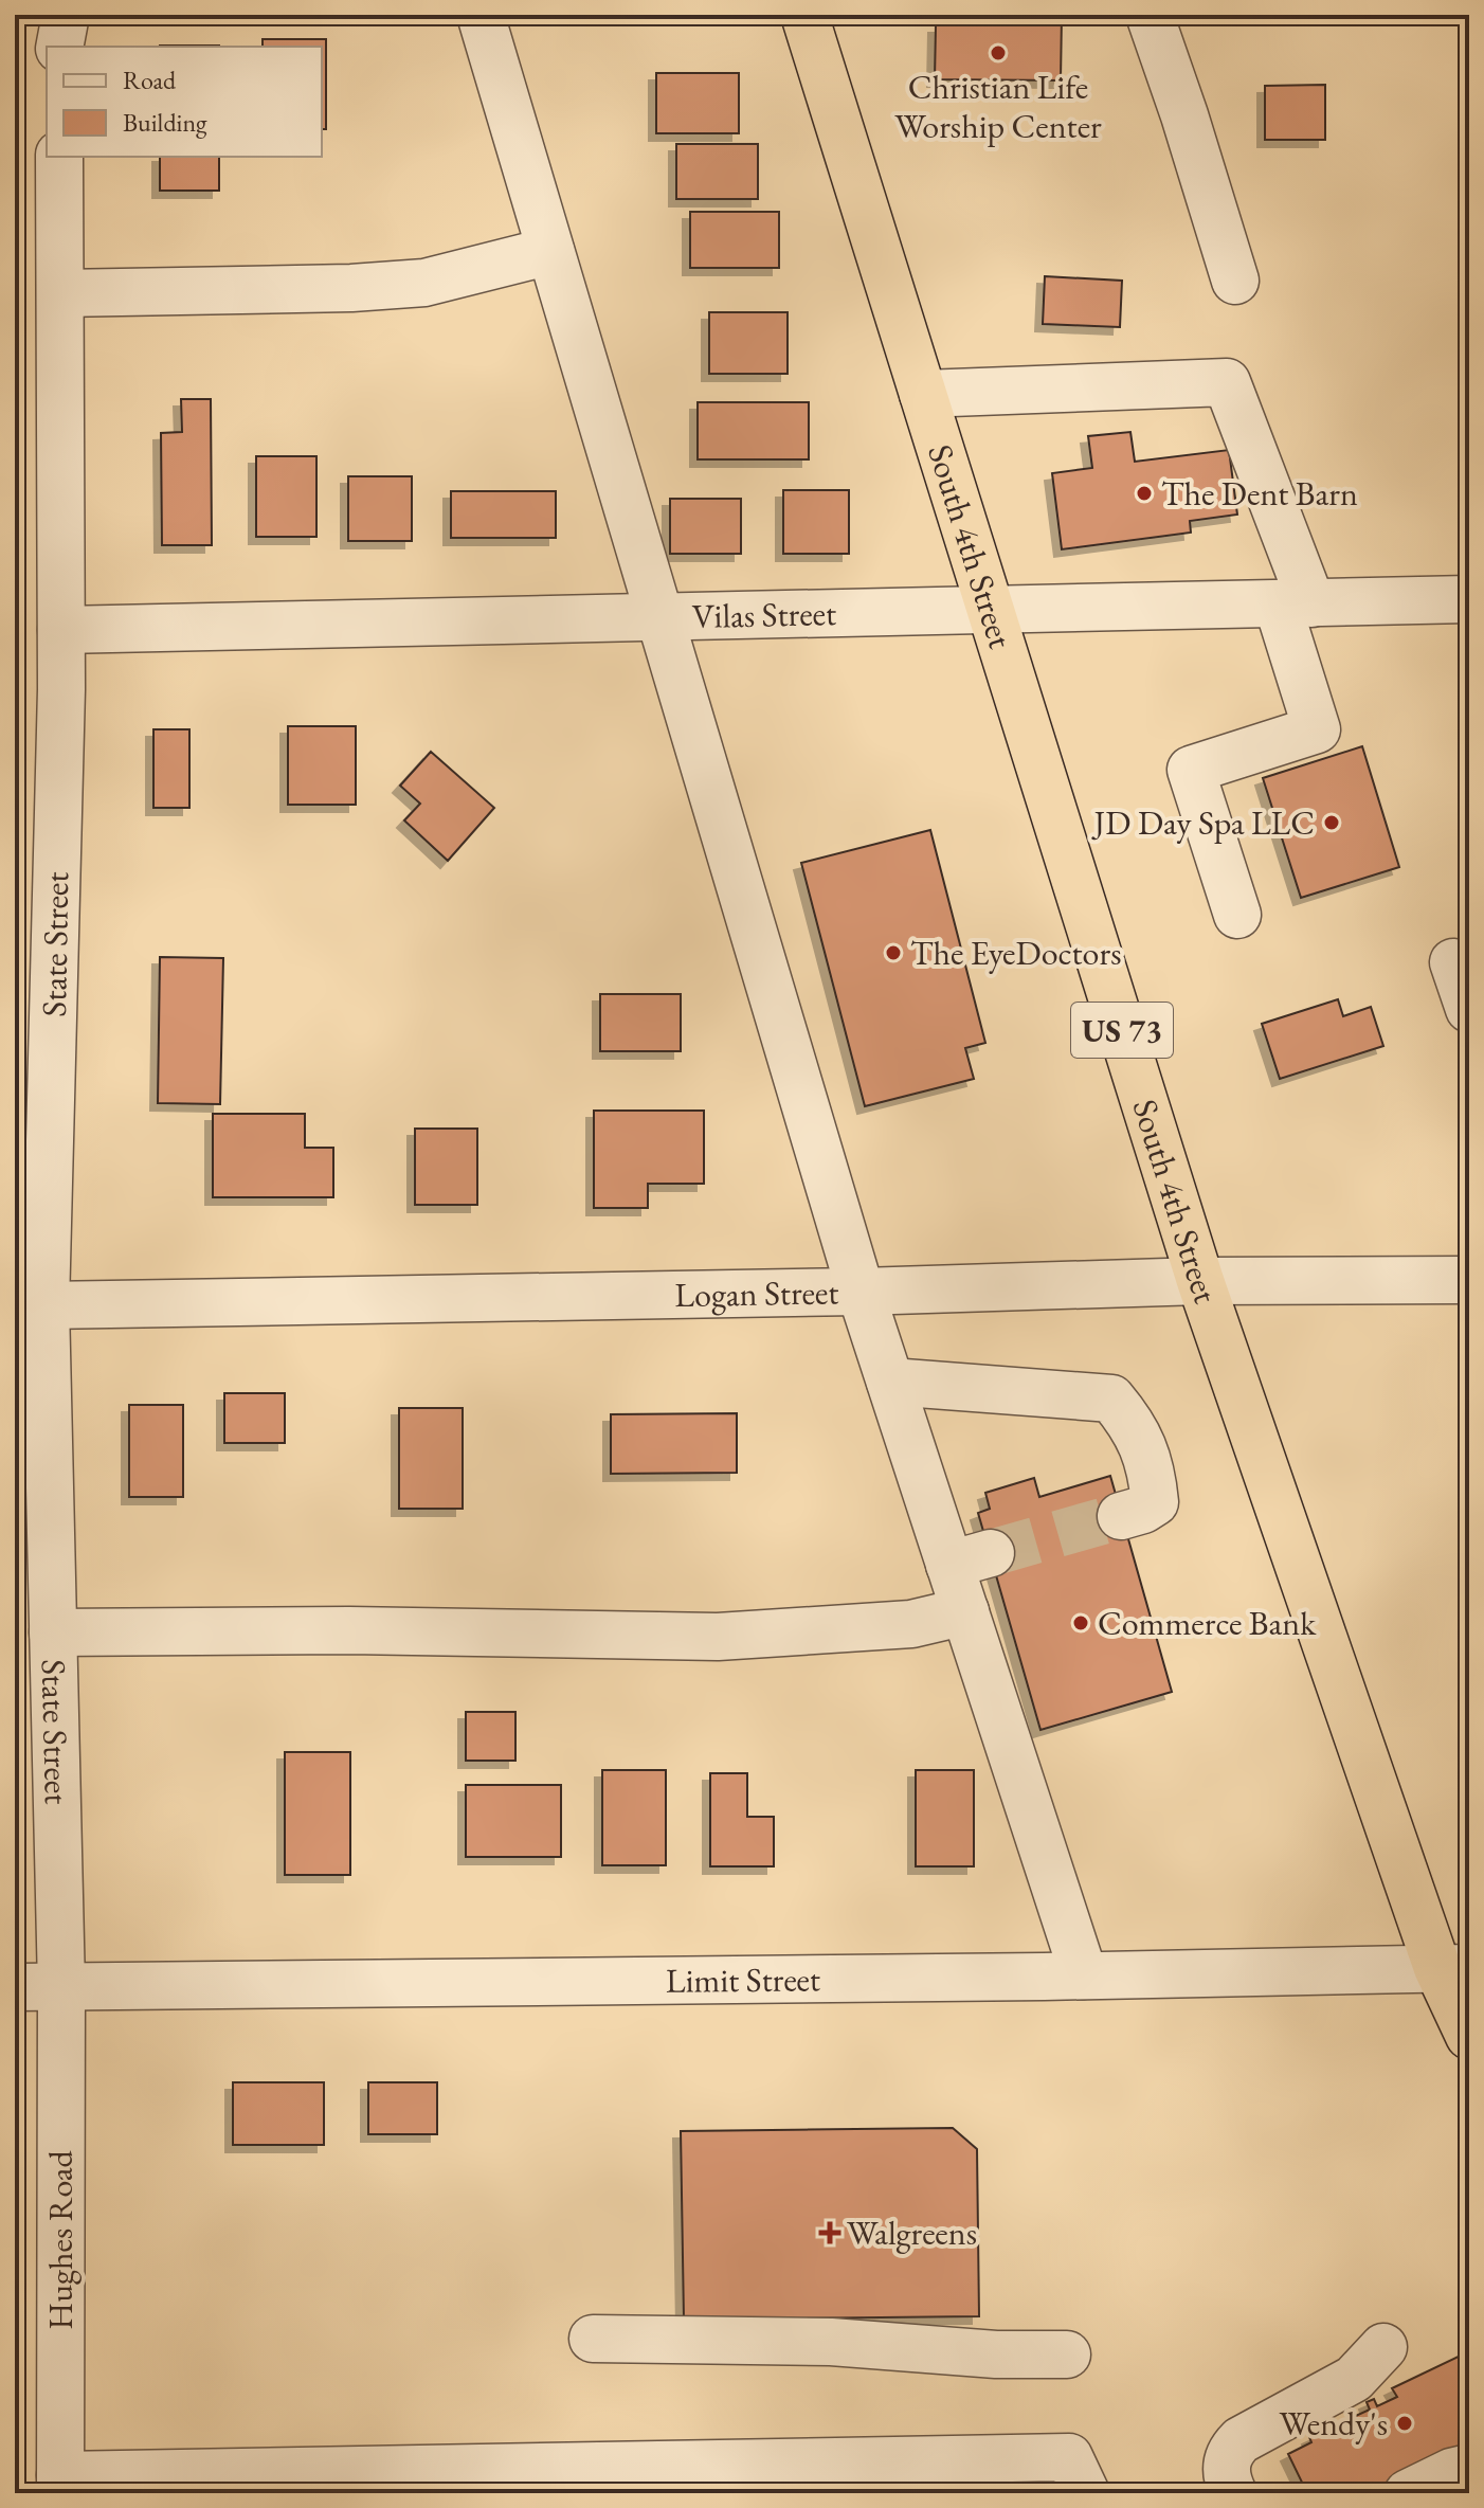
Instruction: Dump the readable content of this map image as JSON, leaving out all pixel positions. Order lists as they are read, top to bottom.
{
  "streets": {
    "highway": ["South 4th Street", "US 73"],
    "street": [
      "Vilas Street",
      "State Street",
      "Logan Street",
      "Limit Street",
      "Hughes Road"
    ]
  },
  "crossings": [
    ["South 4th Street", "Vilas Street"],
    ["South 4th Street", "Logan Street"],
    ["South 4th Street", "Limit Street"],
    ["Vilas Street", "State Street"],
    ["State Street", "Logan Street"],
    ["State Street", "Limit Street"],
    ["State Street", "Hughes Road"],
    ["Limit Street", "Hughes Road"]
  ],
  "places": {
    "other": [
      "Christian Life Worship Center",
      "The Dent Barn",
      "JD Day Spa LLC",
      "The EyeDoctors",
      "Commerce Bank",
      "Wendy's"
    ],
    "health": ["Walgreens"]
  },
  "legend": ["Road", "Building"]
}
